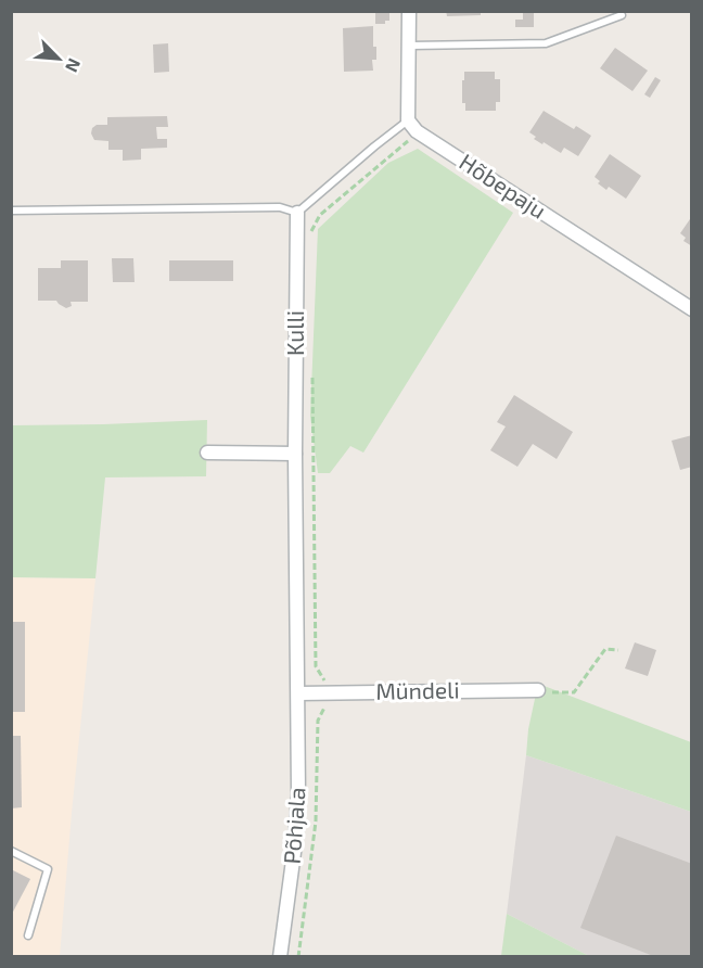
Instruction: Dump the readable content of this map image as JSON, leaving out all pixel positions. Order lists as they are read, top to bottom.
{
  "streets": {
    "street": [
      "Hõbepaju",
      "Kulli",
      "Mündeli",
      "Põhjala"
    ]
  },
  "crossings": [
    ["Kulli", "Mündeli"],
    ["Kulli", "Põhjala"],
    ["Mündeli", "Põhjala"]
  ],
  "north": "bottom right"
}
